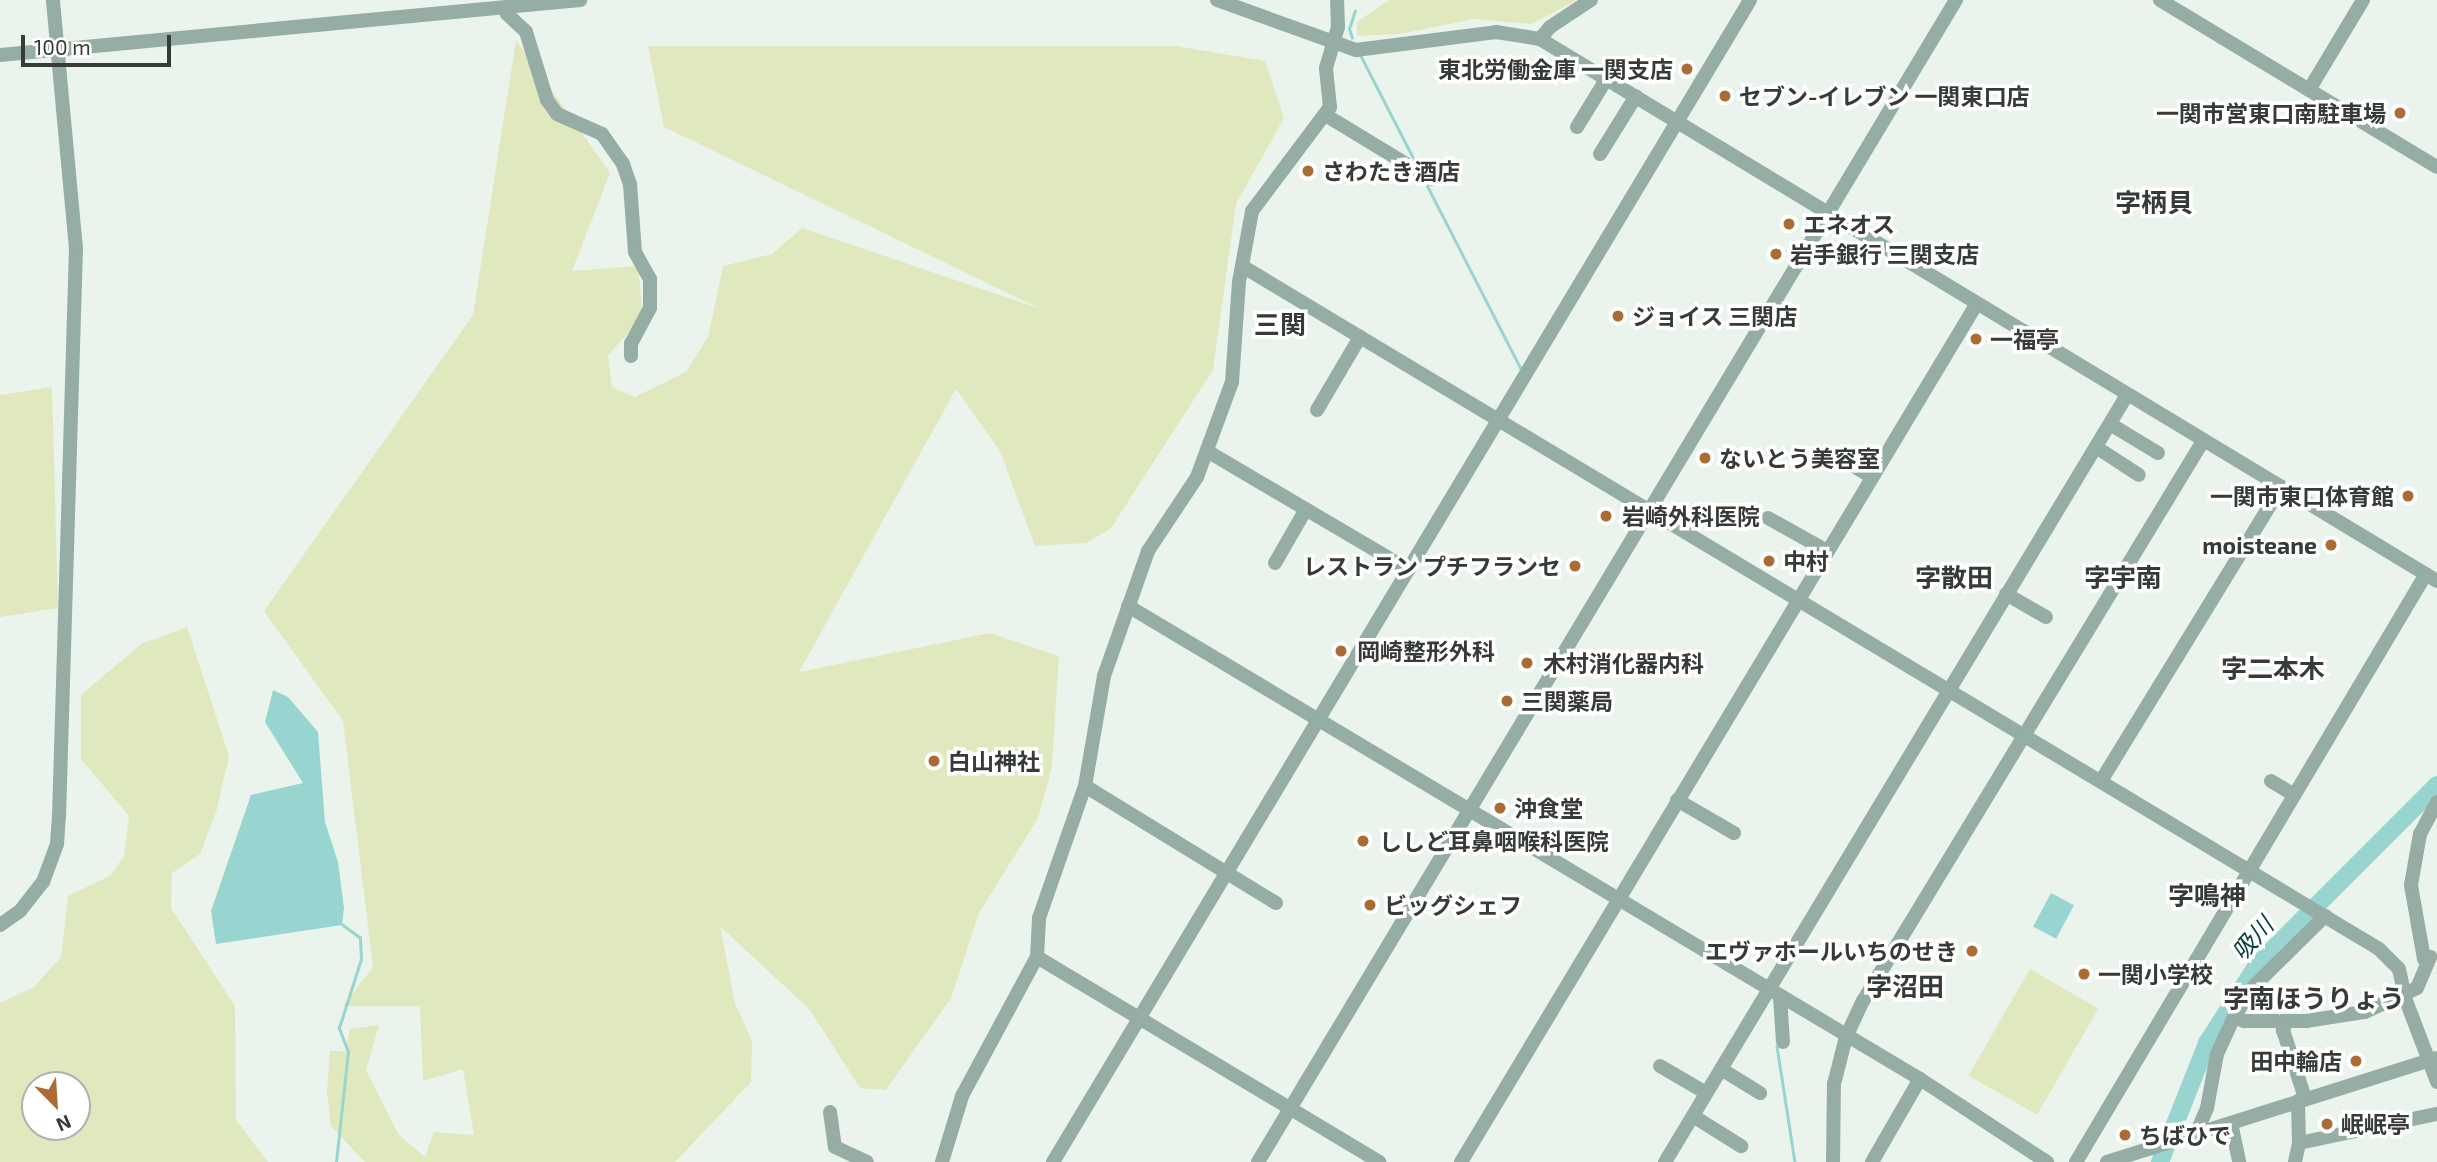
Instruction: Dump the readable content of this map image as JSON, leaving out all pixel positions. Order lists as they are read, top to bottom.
{
  "districts": [
    "字柄貝",
    "三関",
    "字散田",
    "字宇南",
    "字二本木",
    "字鳴神",
    "字沼田",
    "字南ほうりょう"
  ],
  "water": ["吸川"],
  "places": [
    "東北労働金庫 一関支店",
    "セブン-イレブン 一関東口店",
    "一関市営東口南駐車場",
    "さわたき酒店",
    "エネオス",
    "岩手銀行 三関支店",
    "ジョイス 三関店",
    "一福亭",
    "ないとう美容室",
    "一関市東口体育館",
    "岩崎外科医院",
    "moisteane",
    "中村",
    "レストラン プチフランセ",
    "岡崎整形外科",
    "木村消化器内科",
    "三関薬局",
    "白山神社",
    "沖食堂",
    "ししど耳鼻咽喉科医院",
    "ビッグシェフ",
    "エヴァホールいちのせき",
    "一関小学校",
    "田中輪店",
    "岷岷亭",
    "ちばひで"
  ],
  "scale_bar": "100 m",
  "north": "bottom right"
}
